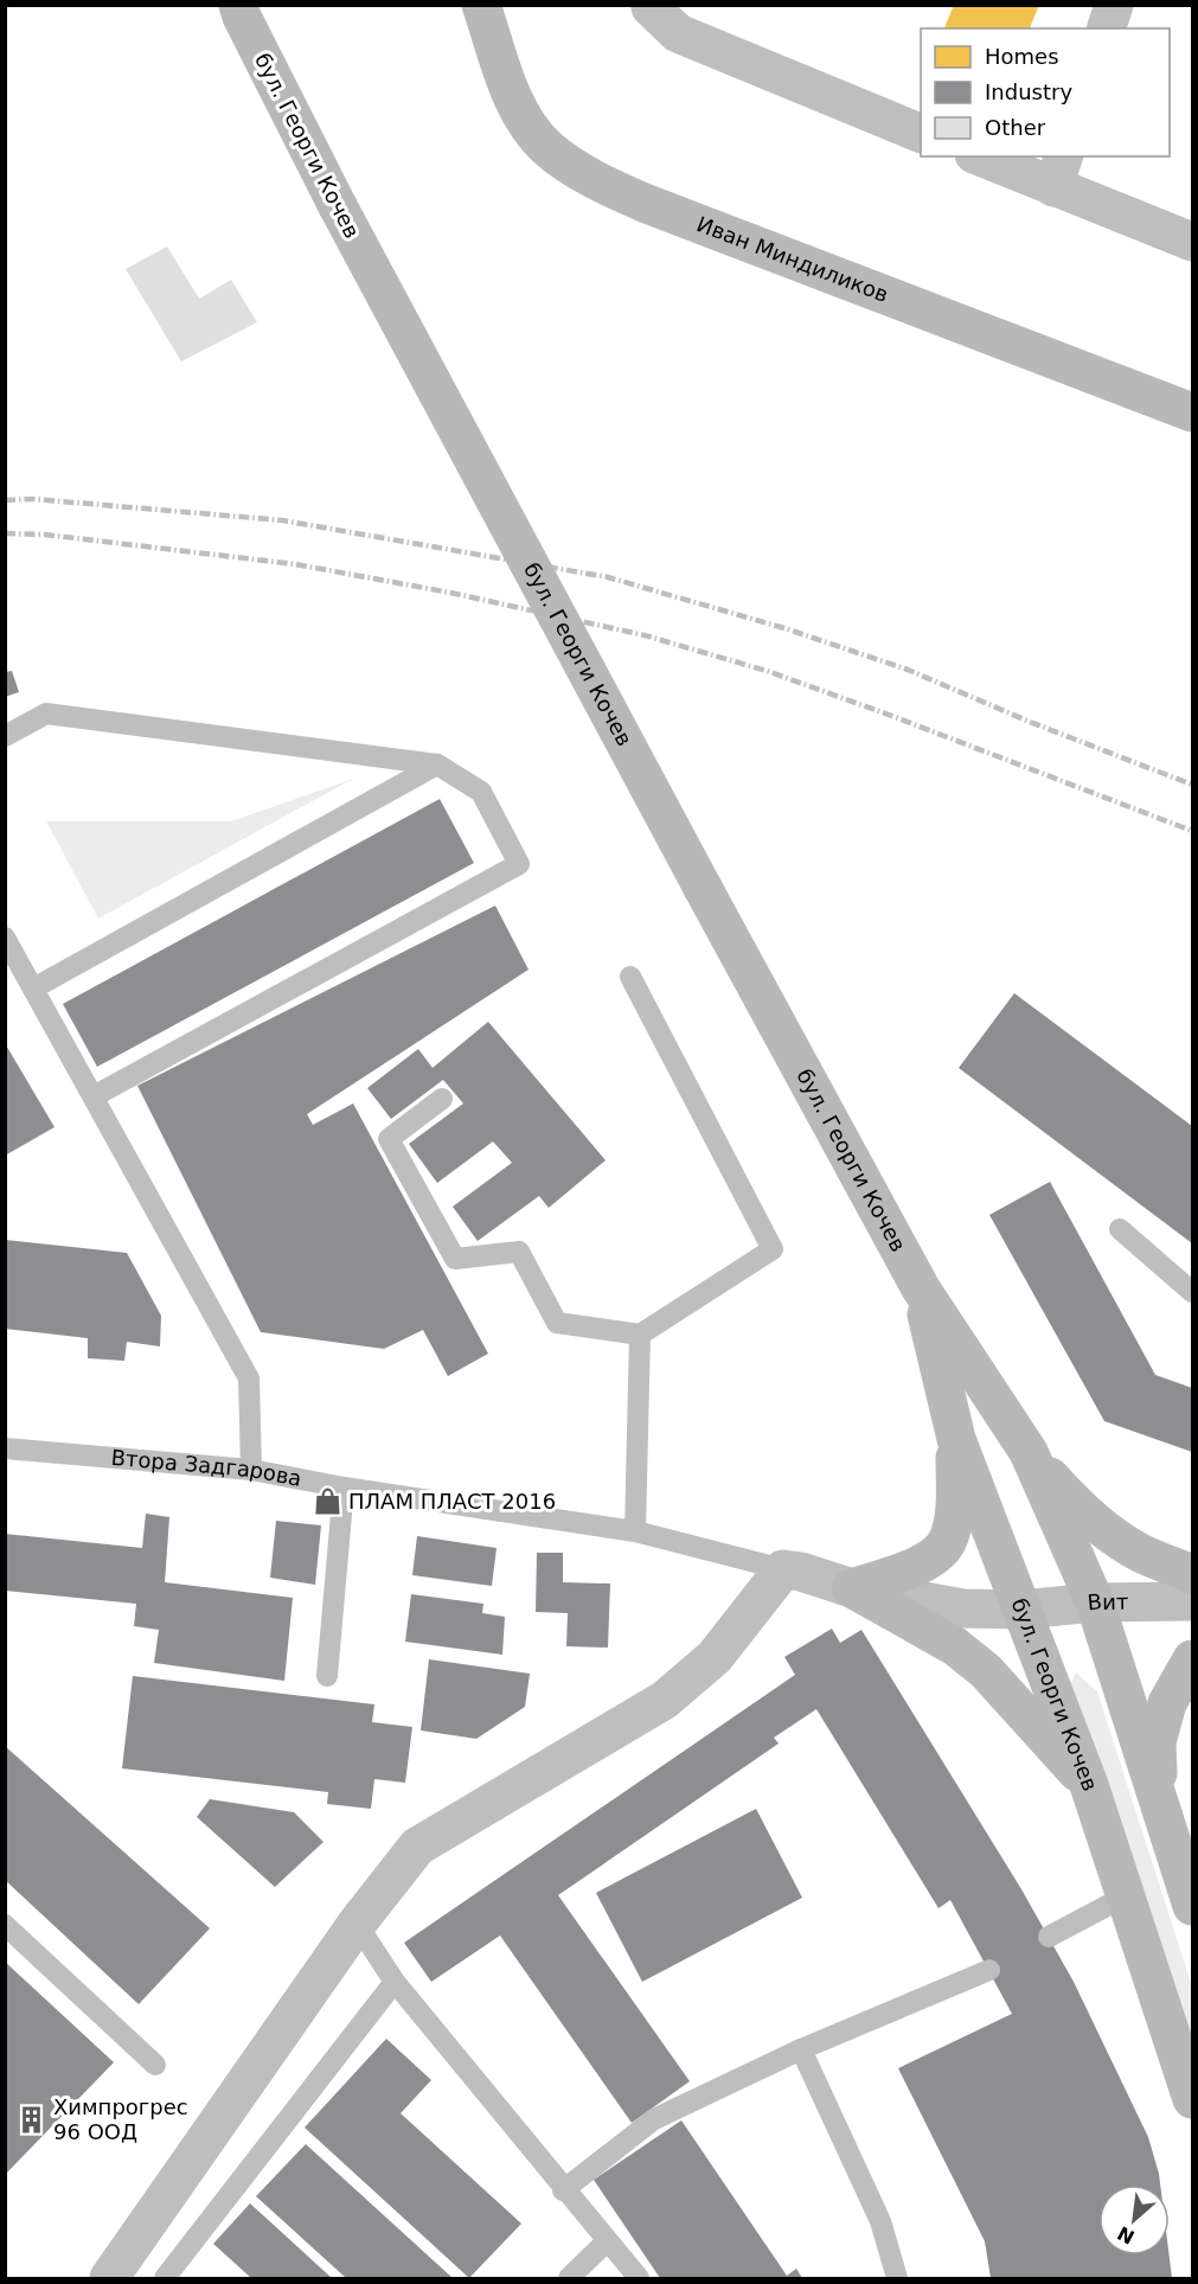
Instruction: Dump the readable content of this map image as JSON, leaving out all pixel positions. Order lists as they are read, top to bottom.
{
  "streets": {
    "main road": ["бул. Георги Кочев", "Иван Миндиликов"],
    "street": ["Вит"],
    "lane": ["Втора Задгарова"]
  },
  "crossings": [
    ["бул. Георги Кочев", "Вит"],
    ["Втора Задгарова", "Вит"]
  ],
  "places": {
    "shop": ["ПЛАМ ПЛАСТ 2016"],
    "building": ["Химпрогрес 96 ООД"]
  },
  "legend": ["Homes", "Industry", "Other"],
  "north": "bottom left"
}
